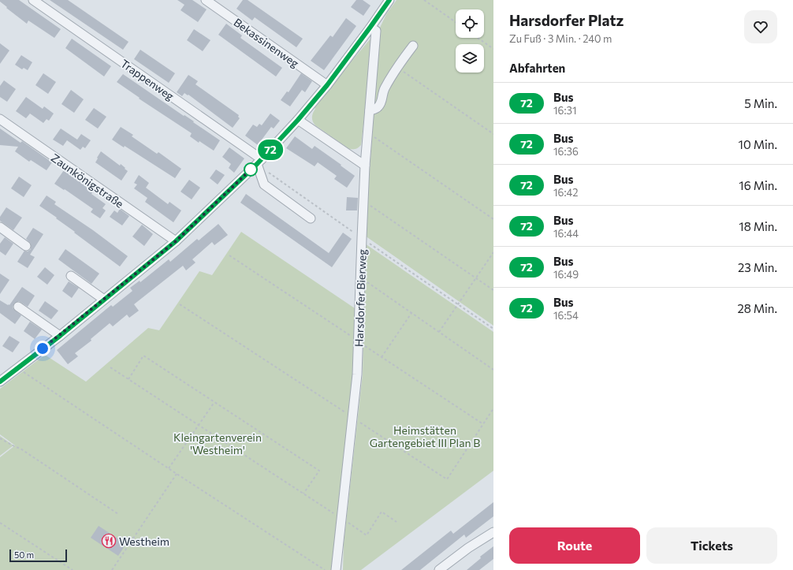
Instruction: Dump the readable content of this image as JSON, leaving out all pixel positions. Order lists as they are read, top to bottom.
{
  "streets": {
    "street": [
      "Bekassinenweg",
      "Trappenweg",
      "Zaunkönigstraße",
      "Harsdorfer Bierweg"
    ]
  },
  "parks": ["Heimstätten Gartengebiet III Plan B", "Kleingartenverein 'Westheim'"],
  "places": {
    "restaurant": ["Westheim"]
  },
  "lines": ["bus line 72"],
  "scale_bar": "50 m",
  "page": {
    "on_map": "72",
    "heading": [
      ["Harsdorfer Platz", "Zu Fuß · 3 Min. · 240 m"],
      "Abfahrten"
    ],
    "list": [
      {
        "mark": "72",
        "name": "Bus",
        "note": "16:31",
        "value": "5 Min."
      },
      {
        "mark": "72",
        "name": "Bus",
        "note": "16:36",
        "value": "10 Min."
      },
      {
        "mark": "72",
        "name": "Bus",
        "note": "16:42",
        "value": "16 Min."
      },
      {
        "mark": "72",
        "name": "Bus",
        "note": "16:44",
        "value": "18 Min."
      },
      {
        "mark": "72",
        "name": "Bus",
        "note": "16:49",
        "value": "23 Min."
      },
      {
        "mark": "72",
        "name": "Bus",
        "note": "16:54",
        "value": "28 Min."
      }
    ],
    "buttons": ["Route", "Tickets"],
    "scale": "50 m"
  }
}
